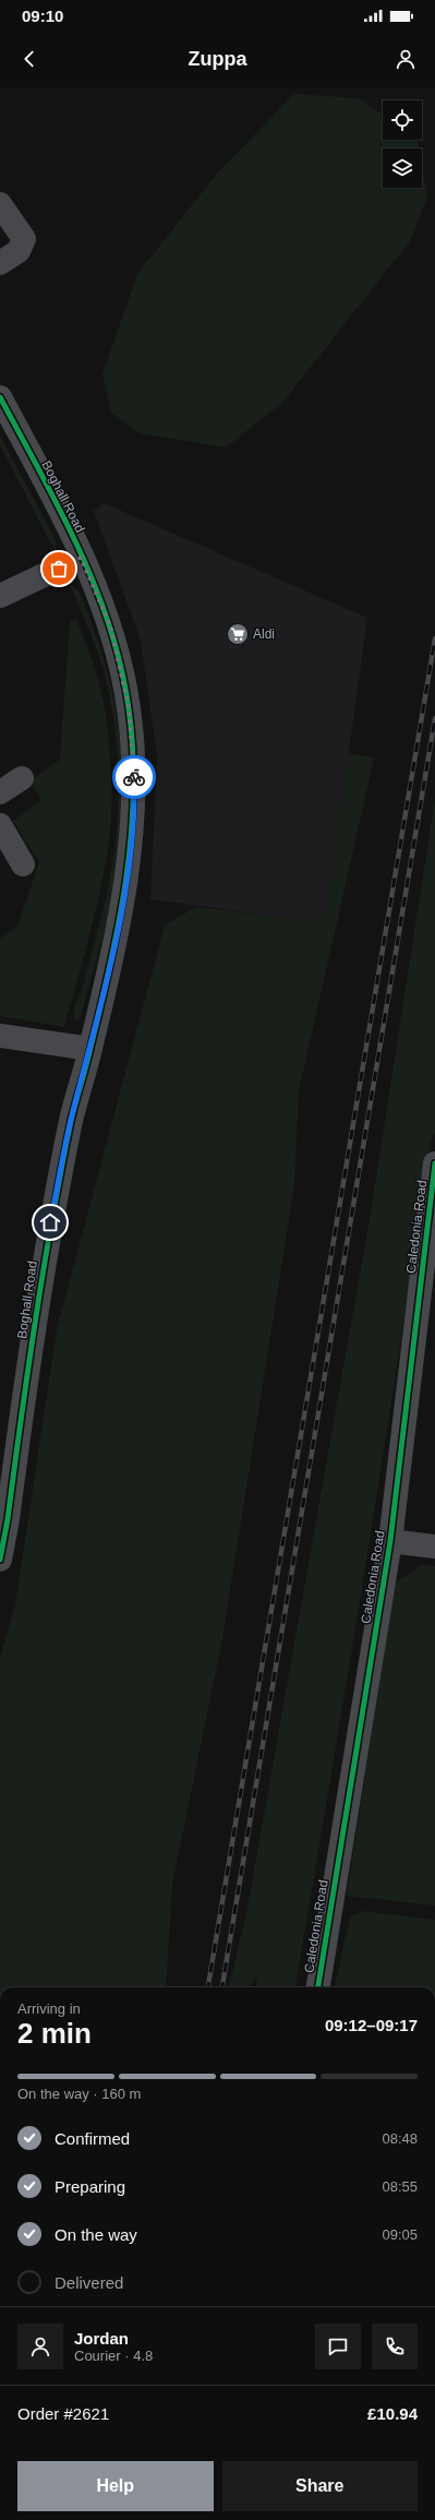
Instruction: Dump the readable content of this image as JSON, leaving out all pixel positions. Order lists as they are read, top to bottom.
{
  "streets": {
    "street": ["Boghall Road", "Caledonia Road"]
  },
  "places": {
    "supermarket": ["Aldi"]
  },
  "page": {
    "status": "09:10",
    "header": "Zuppa",
    "heading": ["2 min", "Arriving in", "09:12–09:17"],
    "panel": [
      "Jordan",
      "Courier · 4.8",
      "Order #2621",
      "£10.94"
    ],
    "bar": "On the way · 160 m",
    "list": [
      ["Confirmed", "08:48"],
      ["Preparing", "08:55"],
      ["On the way", "09:05"],
      "Delivered"
    ],
    "buttons": ["Help", "Share"]
  }
}
